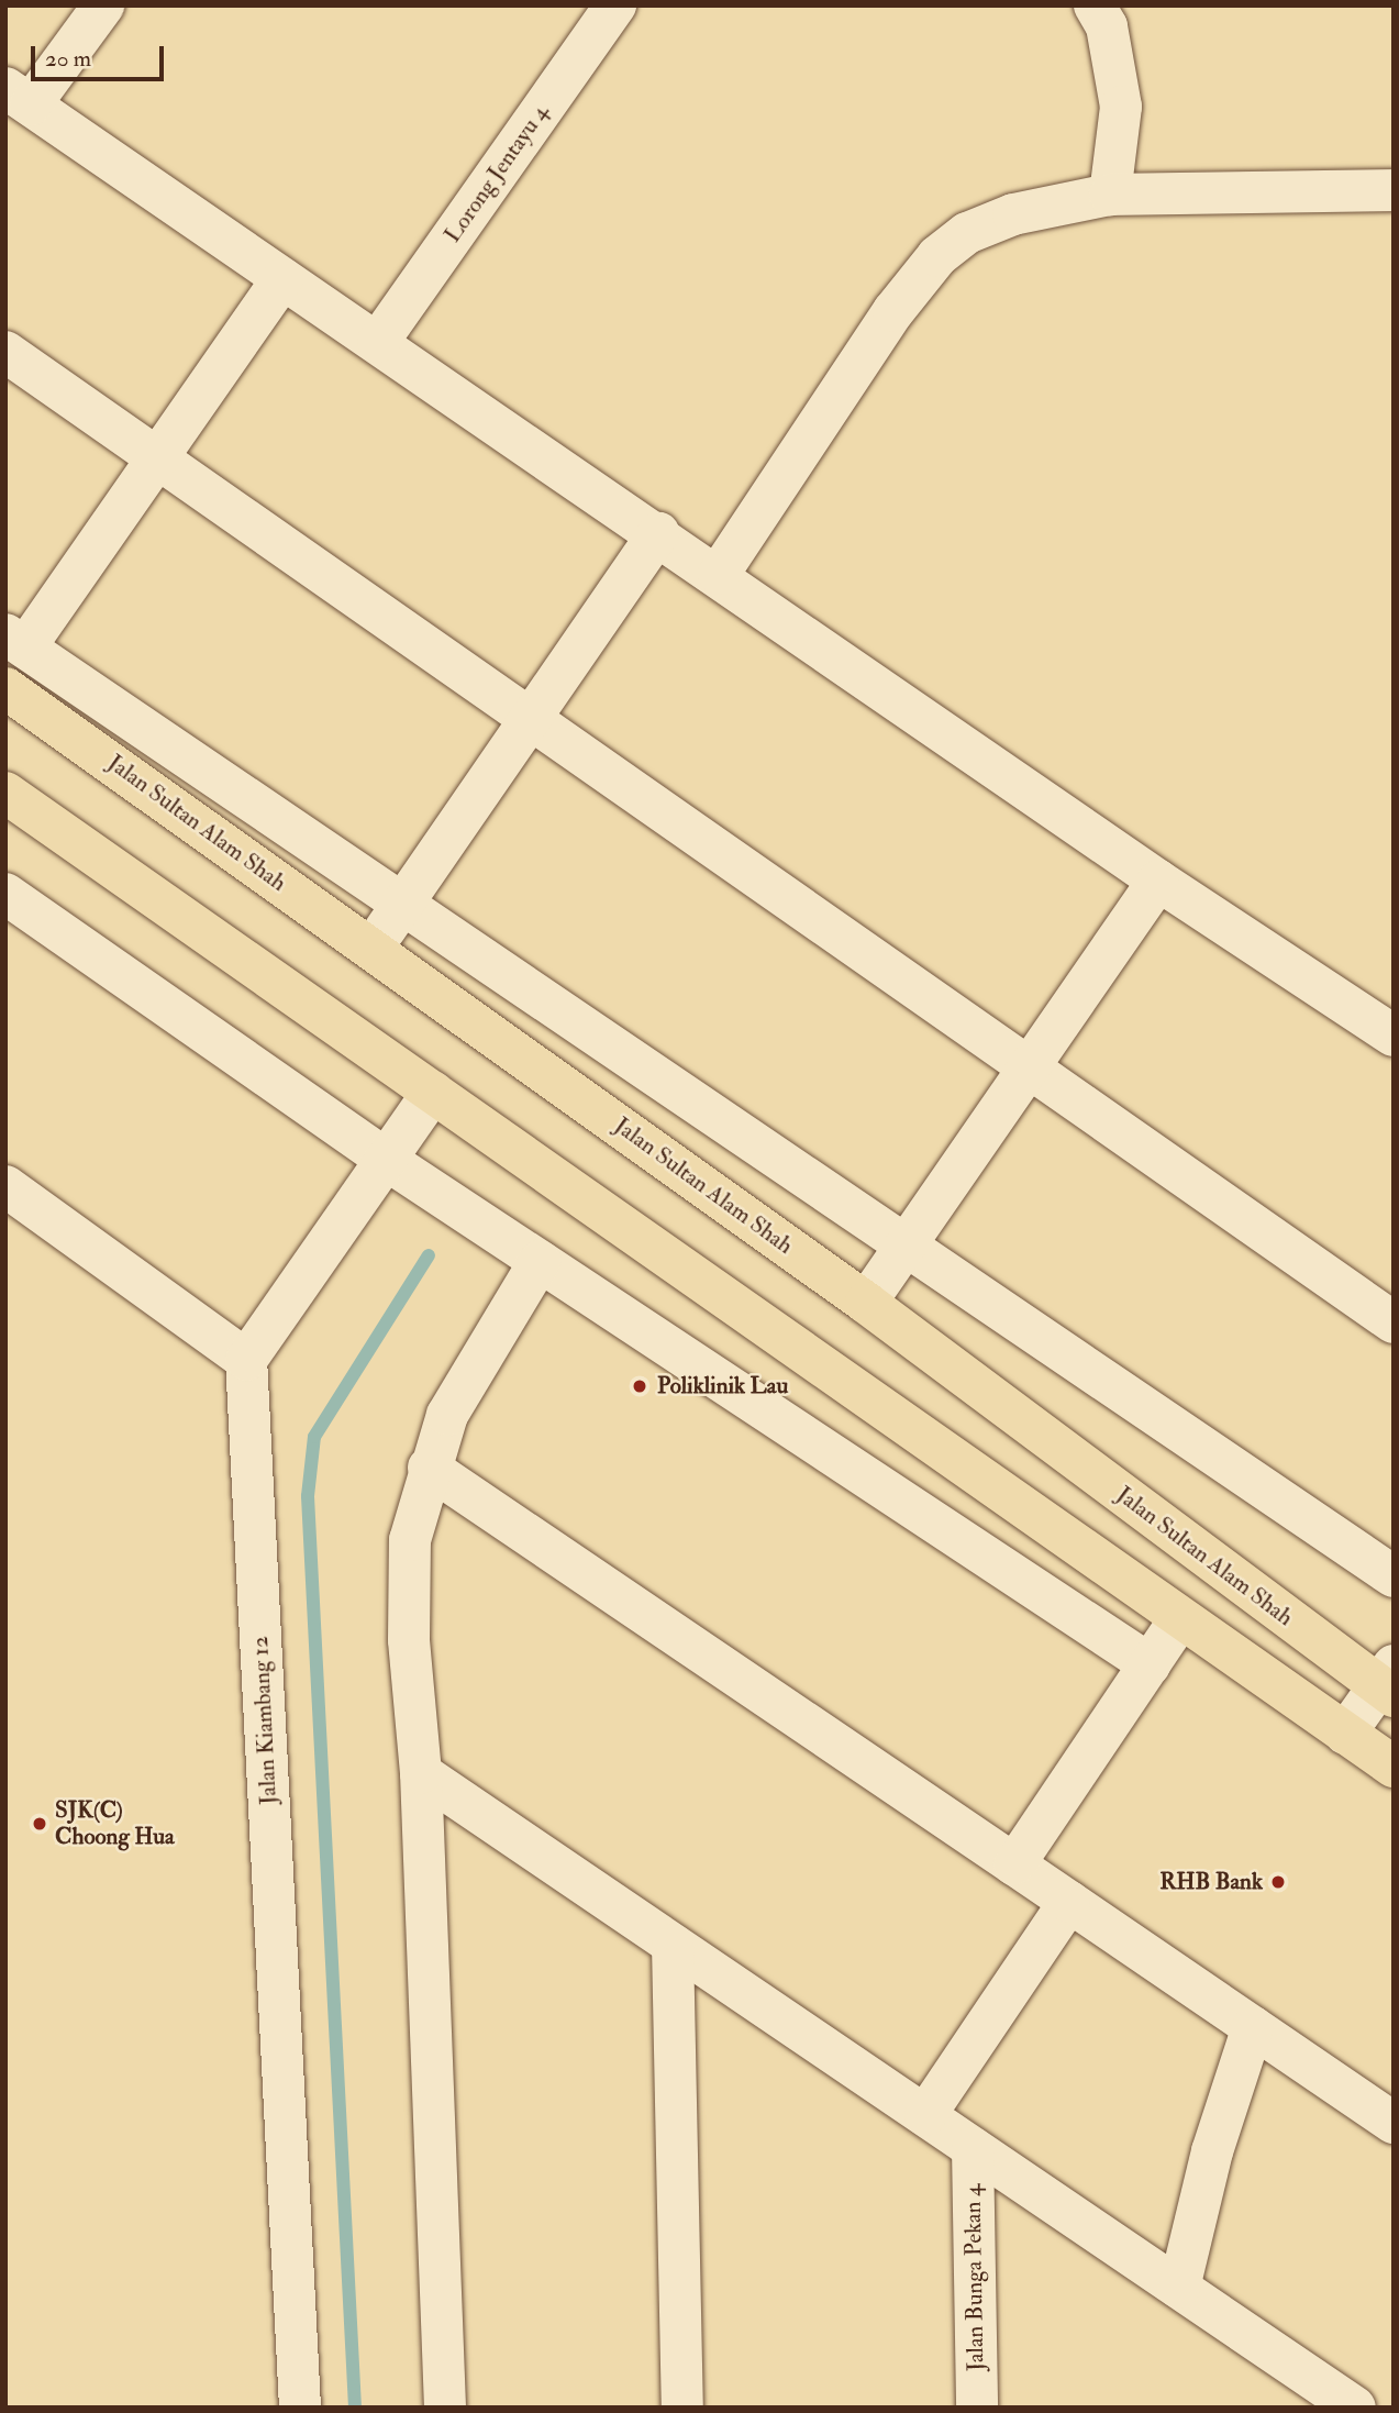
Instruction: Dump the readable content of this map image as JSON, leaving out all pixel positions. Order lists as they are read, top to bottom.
{
  "streets": {
    "highway": ["Jalan Sultan Alam Shah"],
    "street": ["Lorong Jentayu 4", "Jalan Kiambang 12", "Jalan Bunga Pekan 4"]
  },
  "places": ["Poliklinik Lau", "SJK(C) Choong Hua", "RHB Bank"],
  "scale_bar": "20 m"
}
